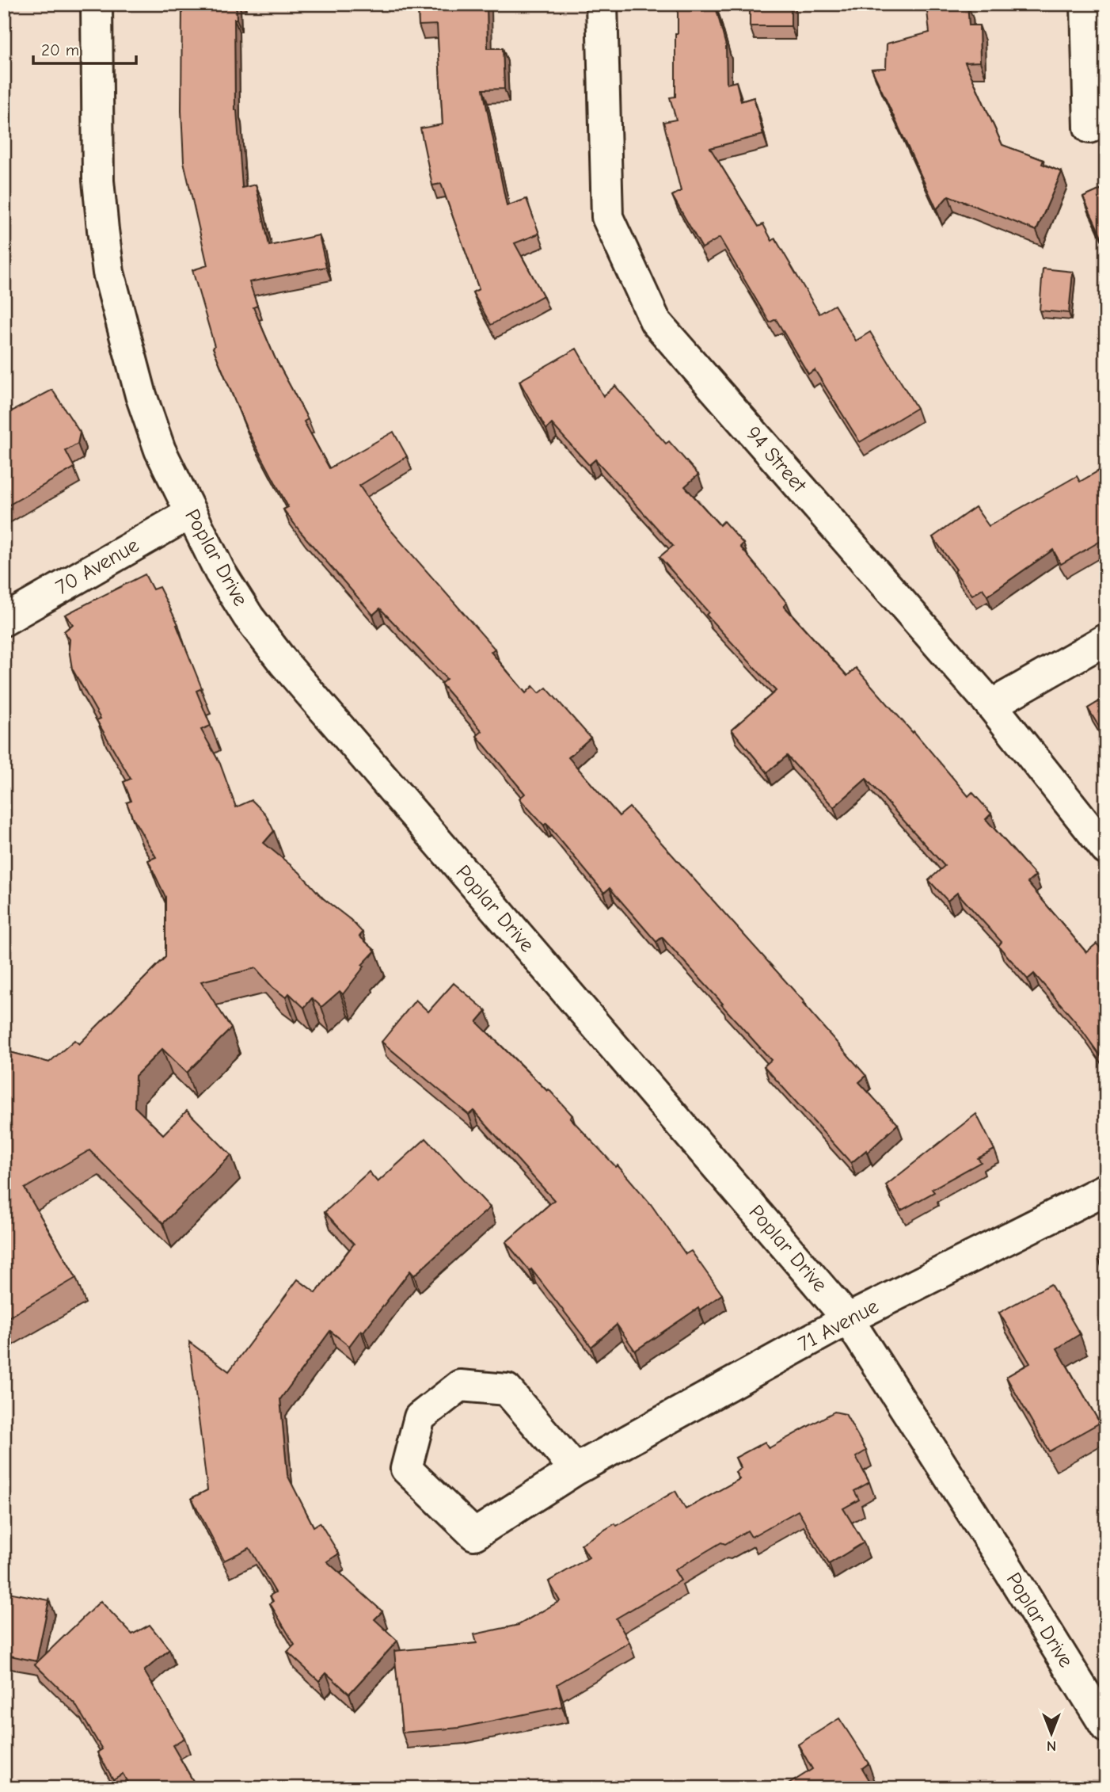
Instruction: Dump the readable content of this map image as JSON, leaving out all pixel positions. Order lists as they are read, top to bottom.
{
  "streets": {
    "street": [
      "94 Street",
      "Poplar Drive",
      "70 Avenue",
      "71 Avenue"
    ]
  },
  "crossings": [
    ["Poplar Drive", "70 Avenue"],
    ["Poplar Drive", "71 Avenue"]
  ],
  "scale_bar": "20 m",
  "north": "bottom"
}
